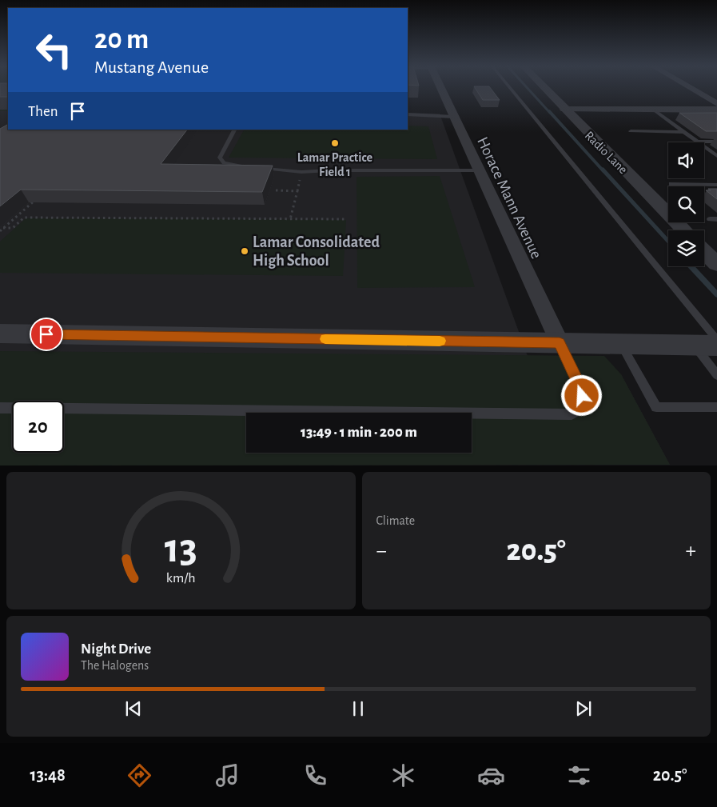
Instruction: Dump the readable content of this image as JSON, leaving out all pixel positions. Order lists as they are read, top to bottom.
{
  "streets": {
    "street": ["Radio Lane", "Horace Mann Avenue"]
  },
  "places": ["Lamar Practice Field 1", "Lamar Consolidated High School"],
  "page": {
    "turn": ["20 m", "Mustang Avenue"],
    "then": "Then",
    "limit": "20",
    "trip": "13:49 · 1 min · 200 m",
    "tile": "Climate",
    "heat": ["−", "20.5°", "+"],
    "song": ["Night Drive", "The Halogens"],
    "tabs": ["13:48", "20.5°"],
    "gauge": ["13", "km/h"]
  }
}
